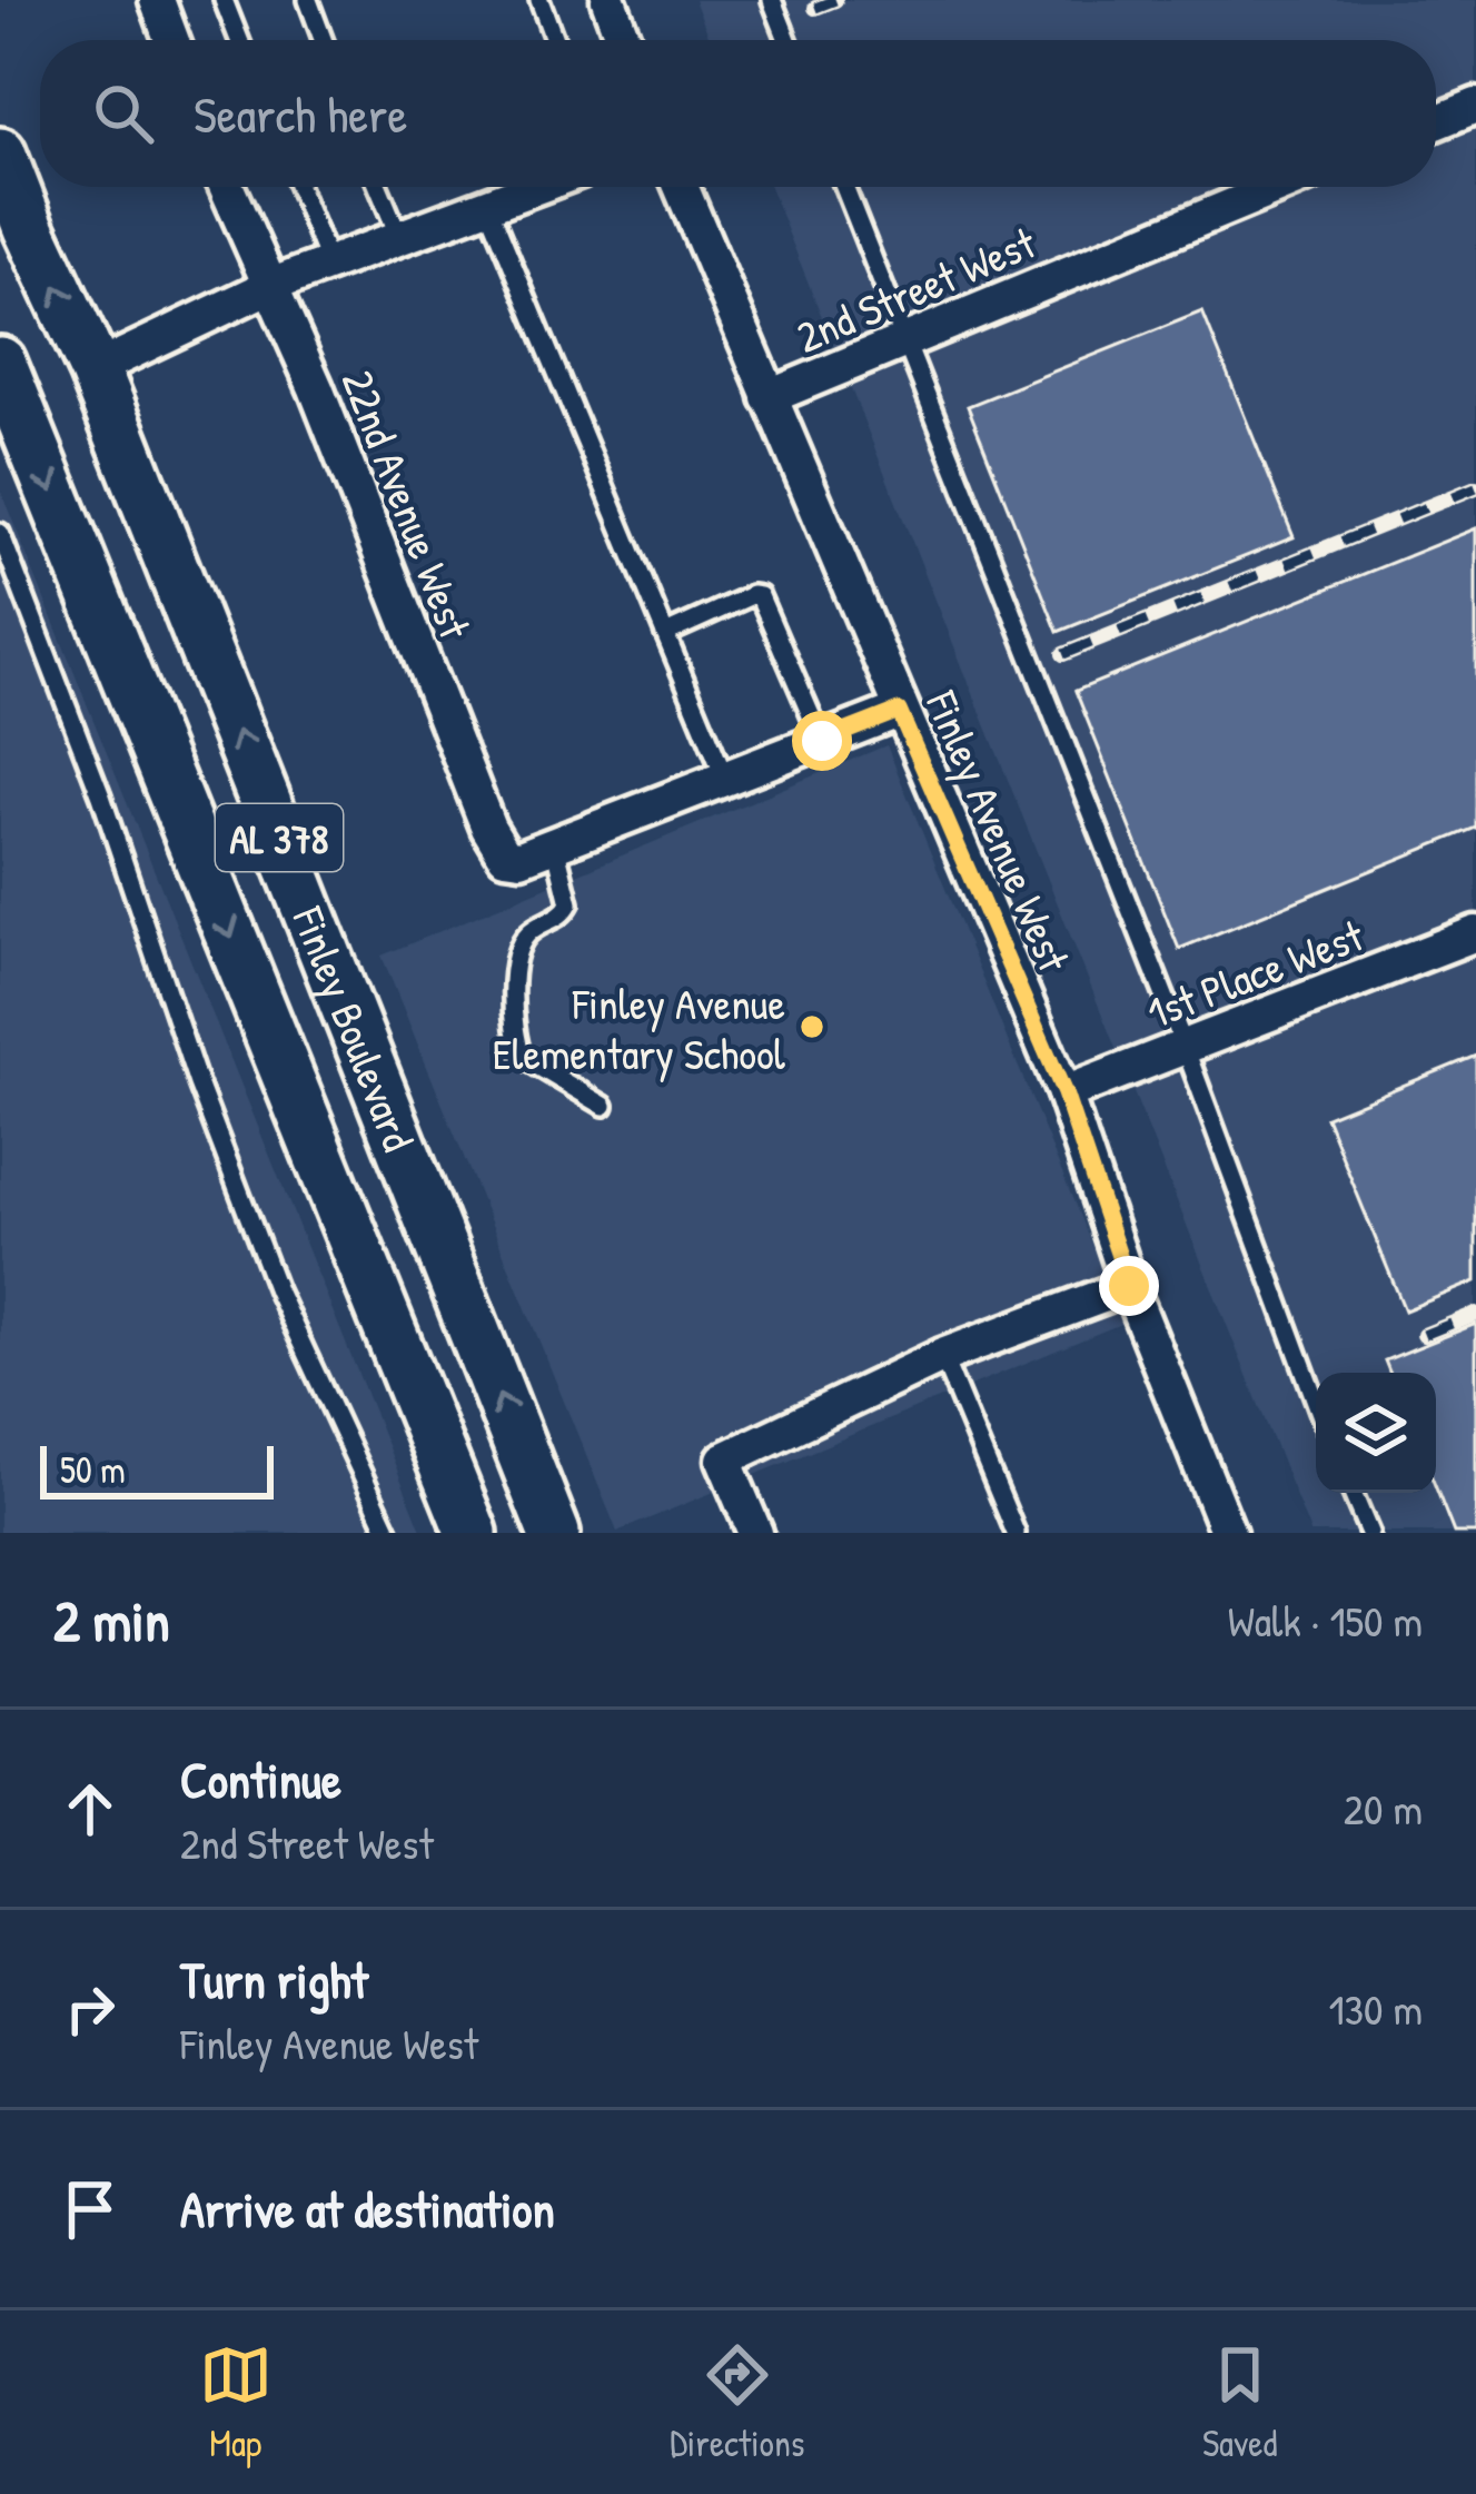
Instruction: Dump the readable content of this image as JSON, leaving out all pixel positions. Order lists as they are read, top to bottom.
{
  "streets": {
    "main road": ["AL 378", "Finley Boulevard"],
    "street": [
      "2nd Street West",
      "22nd Avenue West",
      "Finley Avenue West",
      "1st Place West"
    ]
  },
  "crossings": [
    ["2nd Street West", "Finley Avenue West"],
    ["Finley Avenue West", "1st Place West"]
  ],
  "places": ["Finley Avenue Elementary School"],
  "scale_bar": "50 m",
  "page": {
    "search": "Search here",
    "scale": "50 m",
    "heading": ["2 min", "Walk · 150 m"],
    "list": [
      ["Continue", "2nd Street West", "20 m"],
      ["Turn right", "Finley Avenue West", "130 m"],
      "Arrive at destination"
    ],
    "nav": ["Map", "Directions", "Saved"]
  }
}
